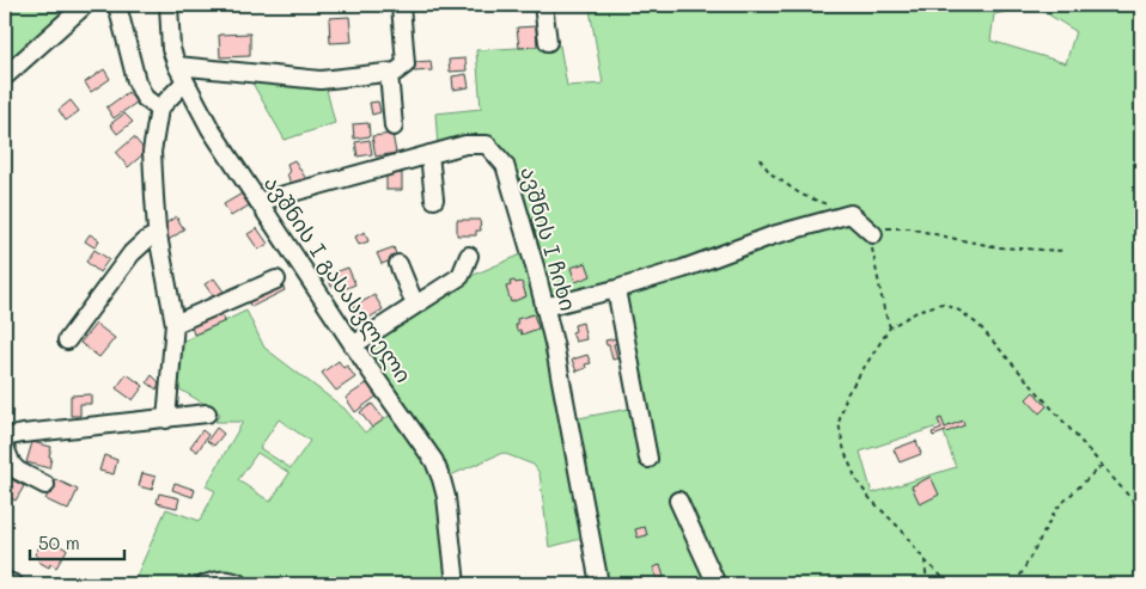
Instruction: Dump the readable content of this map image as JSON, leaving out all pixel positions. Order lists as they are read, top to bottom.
{
  "streets": {
    "street": ["ავშნის I ჩიხი", "ავშნის I გასასვლელი"]
  },
  "crossings": [
    ["ავშნის I ჩიხი", "ავშნის I გასასვლელი"]
  ],
  "scale_bar": "50 m"
}
